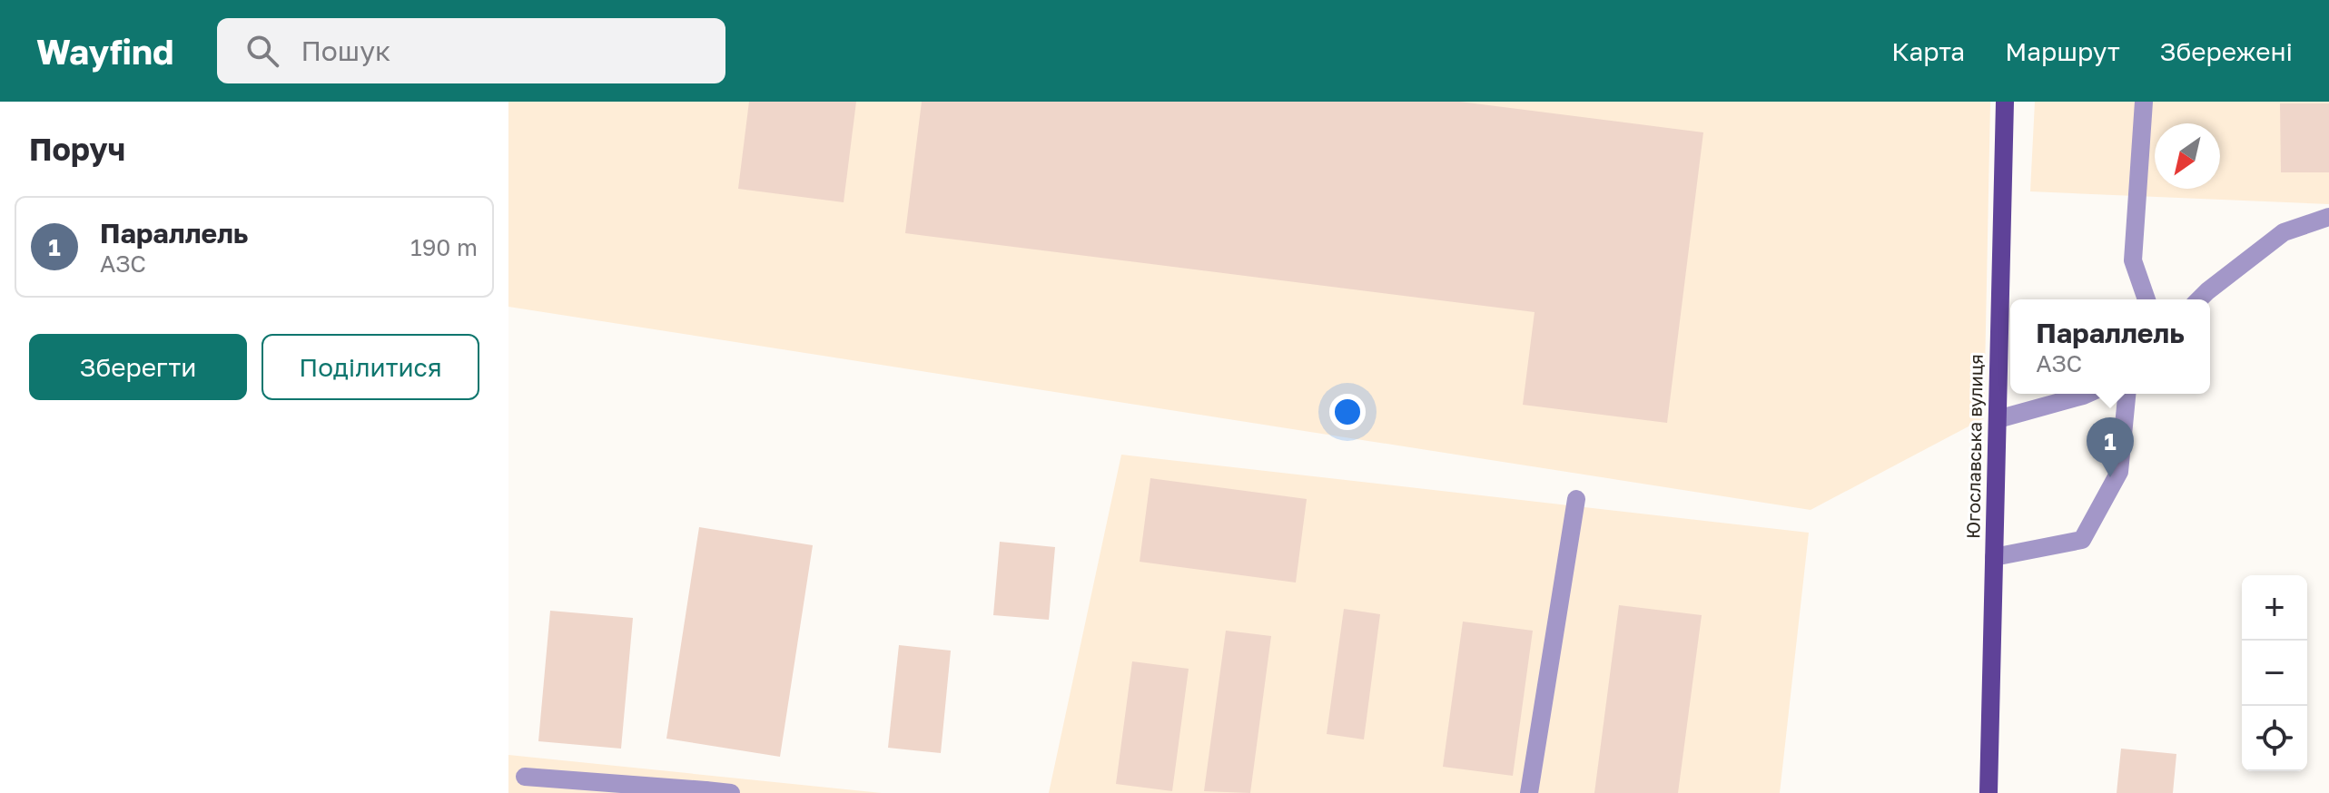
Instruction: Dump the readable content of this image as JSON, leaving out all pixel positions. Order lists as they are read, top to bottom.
{
  "streets": {
    "main road": ["Югославська вулиця"]
  },
  "north": "bottom left",
  "page": {
    "header": "Wayfind",
    "search": "Пошук",
    "nav": ["Карта", "Маршрут", "Збережені"],
    "heading": "Поруч",
    "list": [
      {
        "mark": "1",
        "name": "Параллель",
        "note": "АЗС",
        "value": "190 m"
      }
    ],
    "popup": ["Параллель", "АЗС"],
    "buttons": ["Зберегти", "Поділитися"],
    "pins": "1",
    "map_buttons": ["+", "−"]
  }
}
